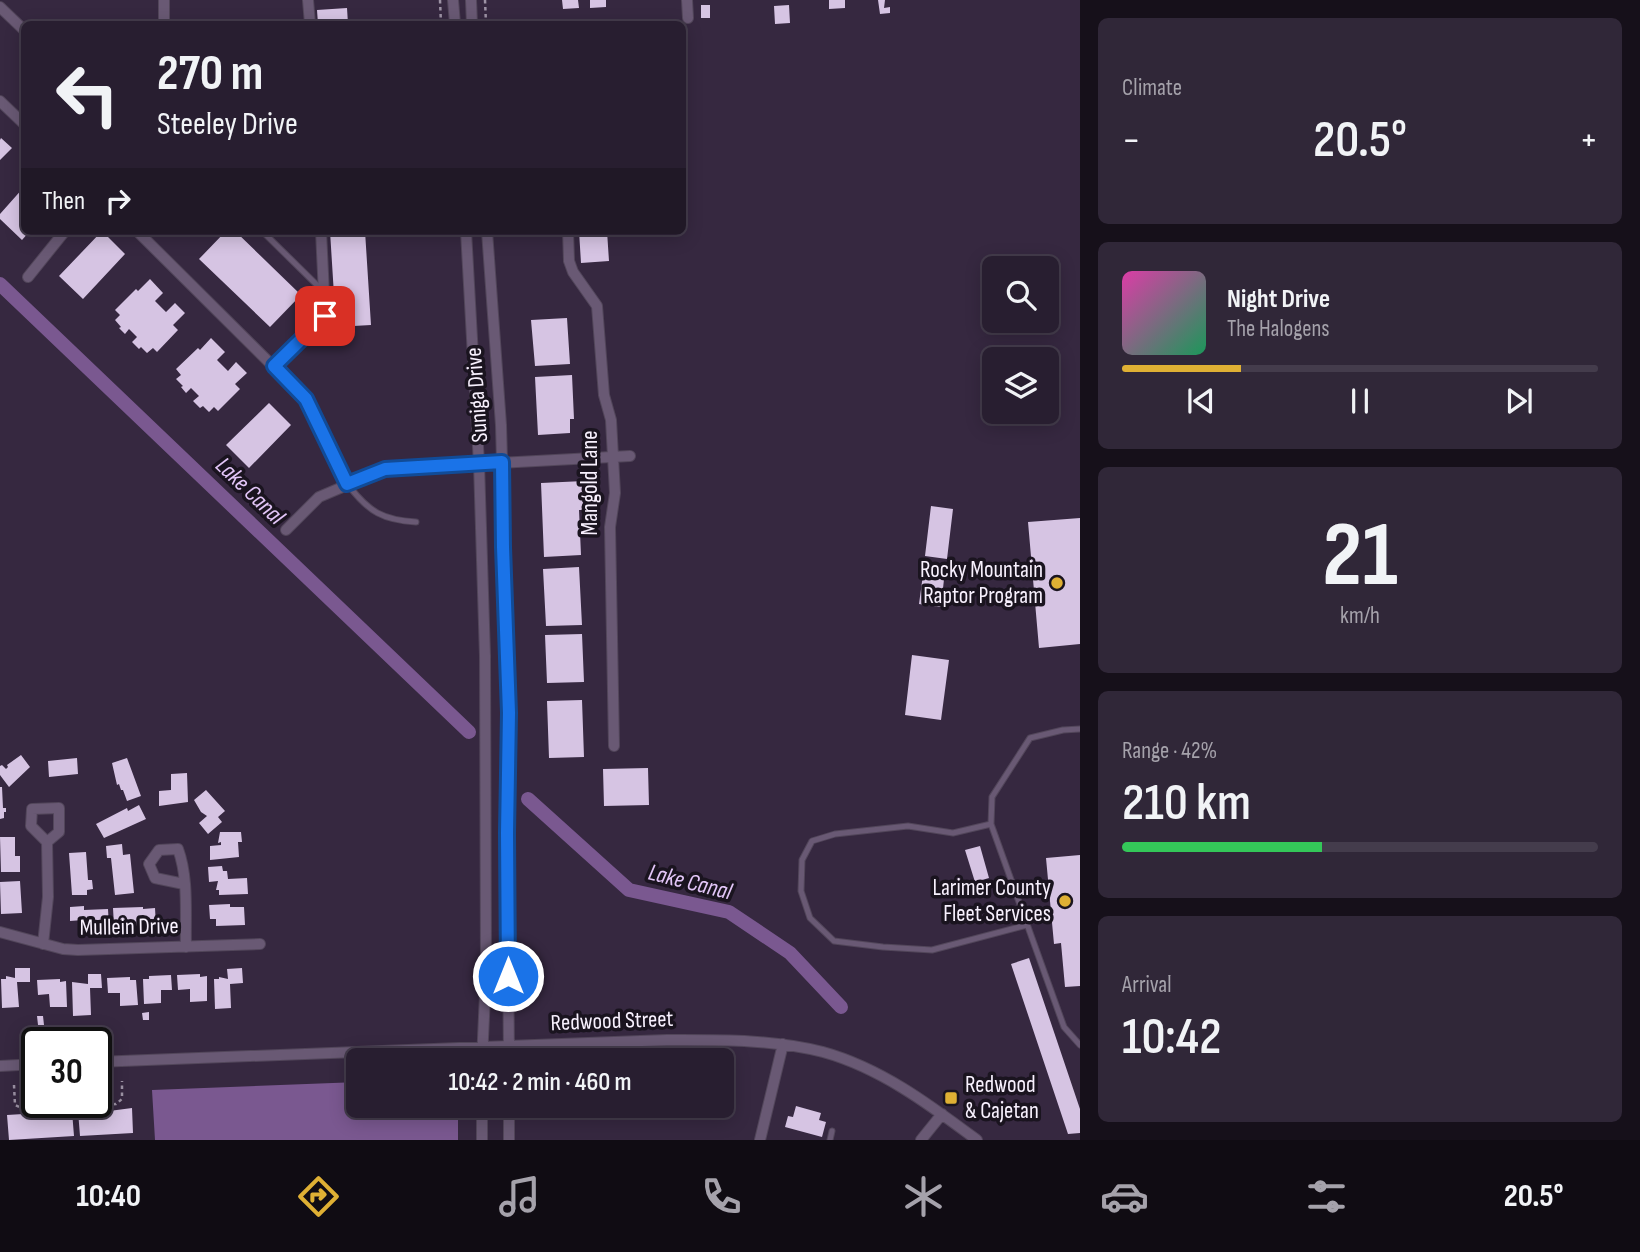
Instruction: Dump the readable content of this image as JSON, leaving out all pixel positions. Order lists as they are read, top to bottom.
{
  "streets": {
    "street": [
      "Suniga Drive",
      "Mangold Lane",
      "Mullein Drive",
      "Redwood Street"
    ]
  },
  "crossings": [
    ["Suniga Drive", "Redwood Street"]
  ],
  "water": ["Lake Canal"],
  "places": {
    "other": ["Rocky Mountain Raptor Program", "Larimer County Fleet Services"],
    "transit": ["Redwood & Cajetan"]
  },
  "page": {
    "tile": [
      "Climate",
      ["21", "km/h"],
      ["Range · 42%", "210 km"],
      ["Arrival", "10:42"]
    ],
    "turn": ["270 m", "Steeley Drive"],
    "heat": ["−", "20.5°", "+"],
    "then": "Then",
    "song": ["Night Drive", "The Halogens"],
    "limit": "30",
    "trip": "10:42 · 2 min · 460 m",
    "tabs": ["10:40", "20.5°"]
  }
}
